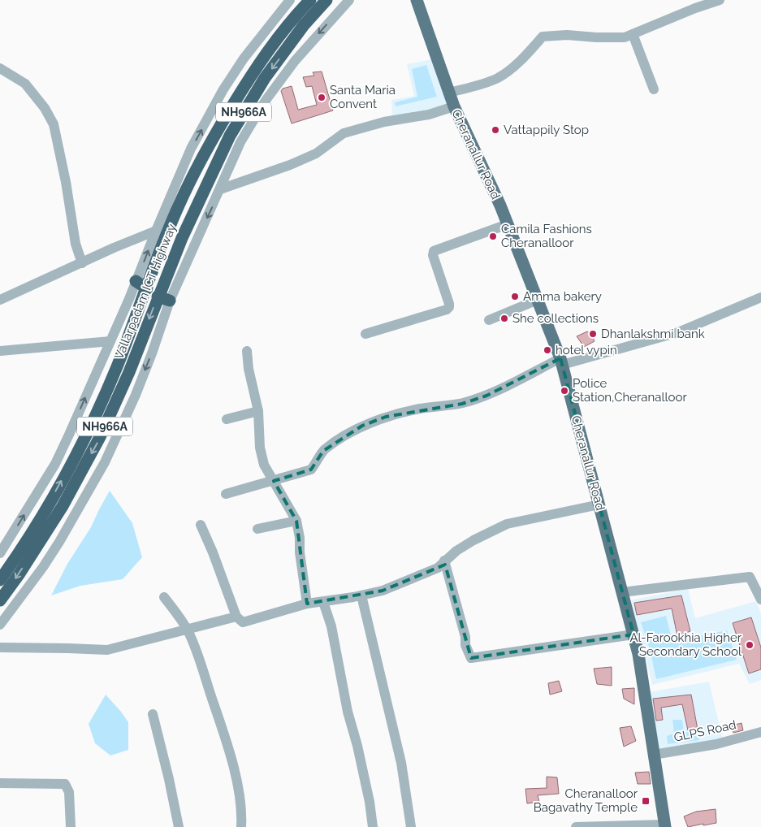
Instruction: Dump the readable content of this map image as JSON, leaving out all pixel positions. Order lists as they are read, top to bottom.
{
  "streets": {
    "highway": ["NH966A", "Vallarpadam ICT Highway"],
    "main road": ["Cheranallur Road"],
    "street": ["GLPS Road"]
  },
  "crossings": [
    ["Cheranallur Road", "GLPS Road"]
  ],
  "places": {
    "other": [
      "Santa Maria Convent",
      "Vattappily Stop",
      "Camila Fashions Cheranalloor",
      "Amma bakery",
      "She collections",
      "Dhanlakshmi bank",
      "hotel vypin",
      "Police Station,Cheranalloor",
      "Al-Farookhia Higher Secondary School"
    ],
    "transit": ["Cheranalloor Bagavathy Temple"]
  }
}
